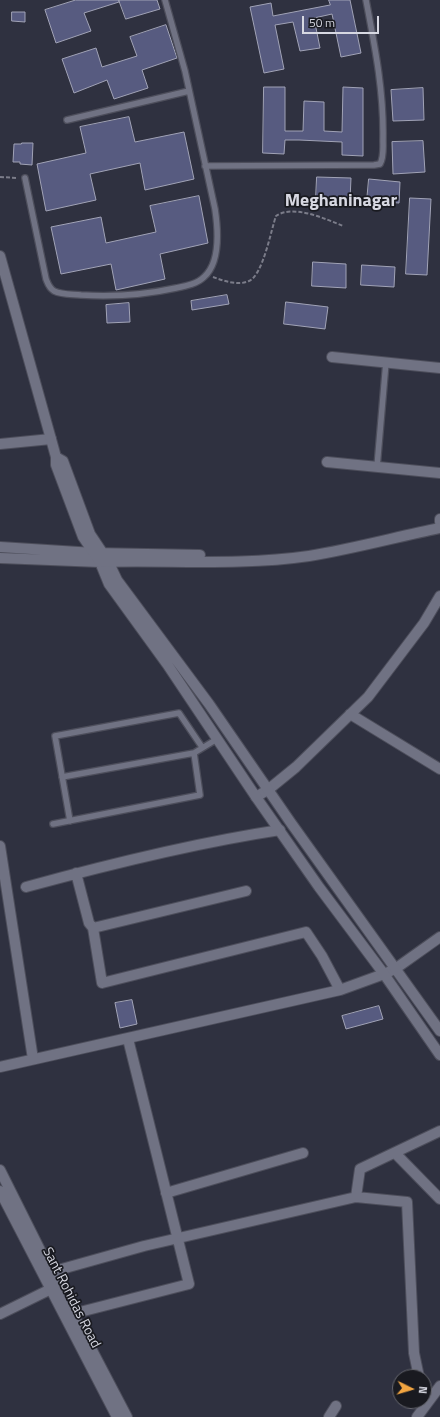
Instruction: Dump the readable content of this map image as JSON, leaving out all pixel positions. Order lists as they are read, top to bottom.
{
  "streets": {
    "street": ["Sant Rohidas Road"]
  },
  "districts": ["Meghaninagar"],
  "scale_bar": "50 m",
  "north": "right"
}
